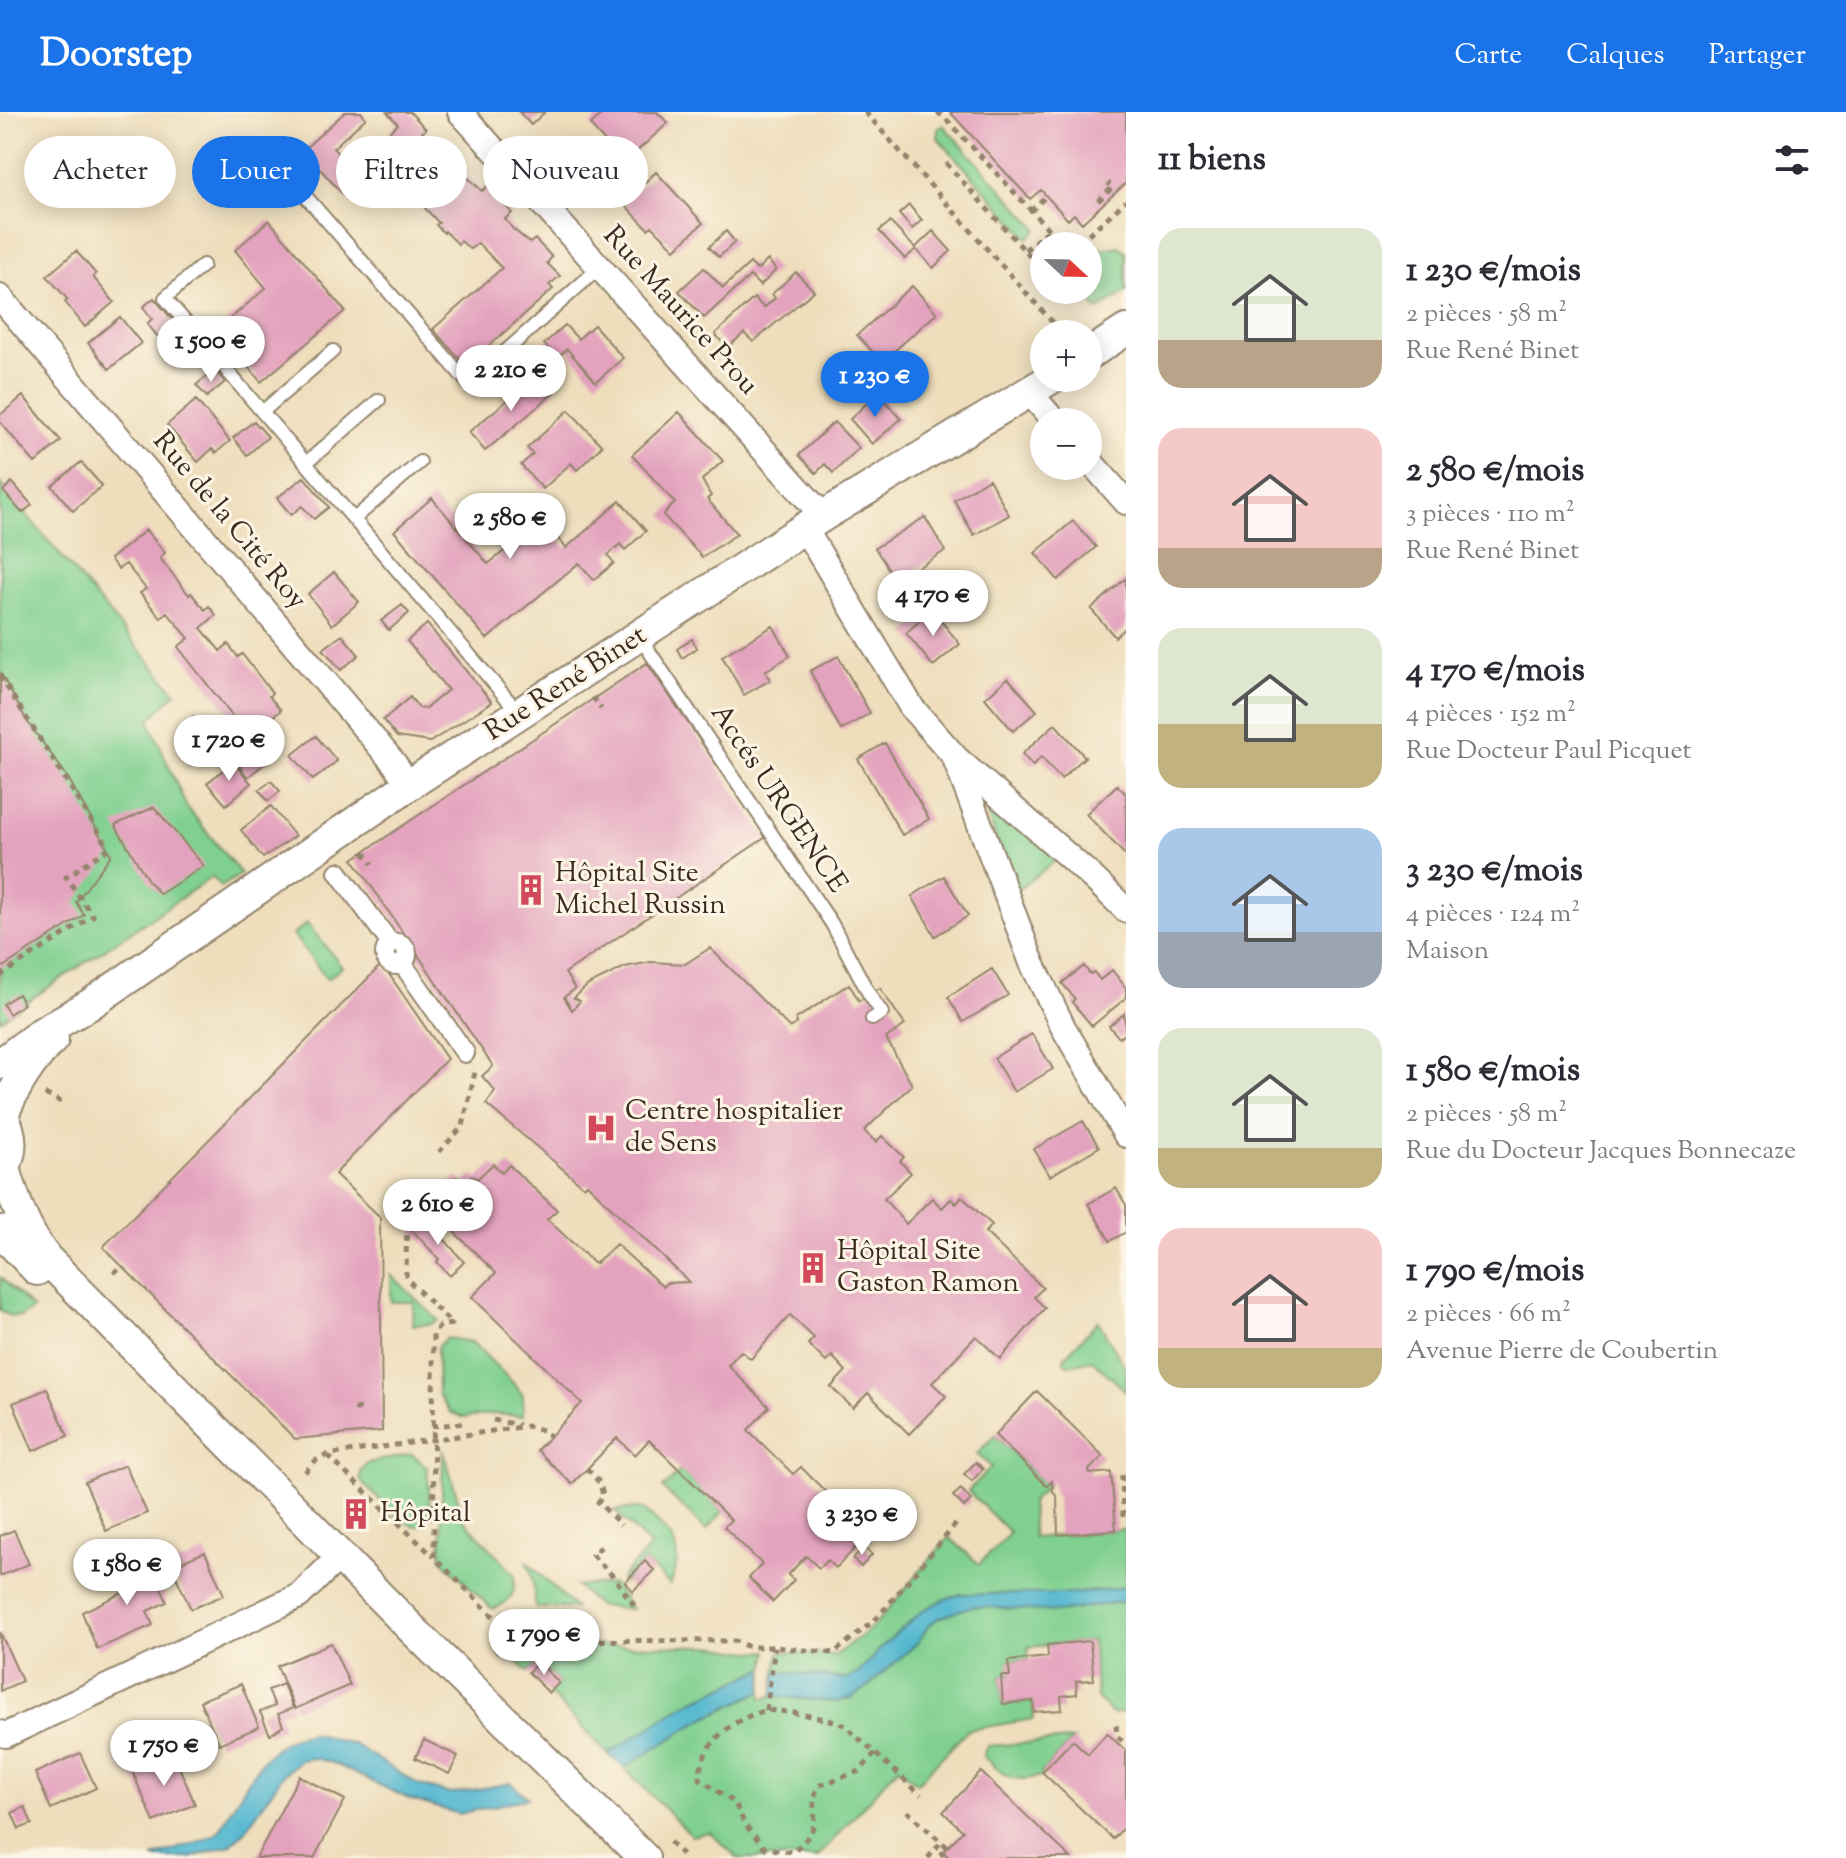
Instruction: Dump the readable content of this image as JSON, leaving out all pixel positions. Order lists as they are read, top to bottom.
{
  "streets": {
    "street": ["Rue Maurice Prou", "Rue de la Cité Roy", "Rue René Binet"],
    "lane": ["Accés URGENCE"]
  },
  "crossings": [
    ["Rue Maurice Prou", "Rue René Binet"],
    ["Rue de la Cité Roy", "Rue René Binet"],
    ["Rue René Binet", "Accés URGENCE"]
  ],
  "places": {
    "building": ["Hôpital Site Michel Russin", "Hôpital Site Gaston Ramon", "Hôpital"],
    "hospital": ["Centre hospitalier de Sens"]
  },
  "north": "right",
  "page": {
    "header": "Doorstep",
    "nav": ["Carte", "Calques", "Partager"],
    "heading": "11 biens",
    "chip": [
      "Acheter",
      "Louer",
      "Filtres",
      "Nouveau"
    ],
    "list": [
      {
        "name": "1 230 €/mois",
        "note": "2 pièces · 58 m² · Rue René Binet"
      },
      {
        "name": "2 580 €/mois",
        "note": "3 pièces · 110 m² · Rue René Binet"
      },
      {
        "name": "4 170 €/mois",
        "note": "4 pièces · 152 m² · Rue Docteur Paul Picquet"
      },
      {
        "name": "3 230 €/mois",
        "note": "4 pièces · 124 m² · Maison"
      },
      {
        "name": "1 580 €/mois",
        "note": "2 pièces · 58 m² · Rue du Docteur Jacques Bonnecaze"
      },
      {
        "name": "1 790 €/mois",
        "note": "2 pièces · 66 m² · Avenue Pierre de Coubertin"
      }
    ],
    "map_buttons": ["+", "−"],
    "price": [
      "1 500 €",
      "2 210 €",
      "1 230 €",
      "2 580 €",
      "4 170 €",
      "1 720 €",
      "2 610 €",
      "3 230 €",
      "1 580 €",
      "1 790 €",
      "1 750 €"
    ]
  }
}
